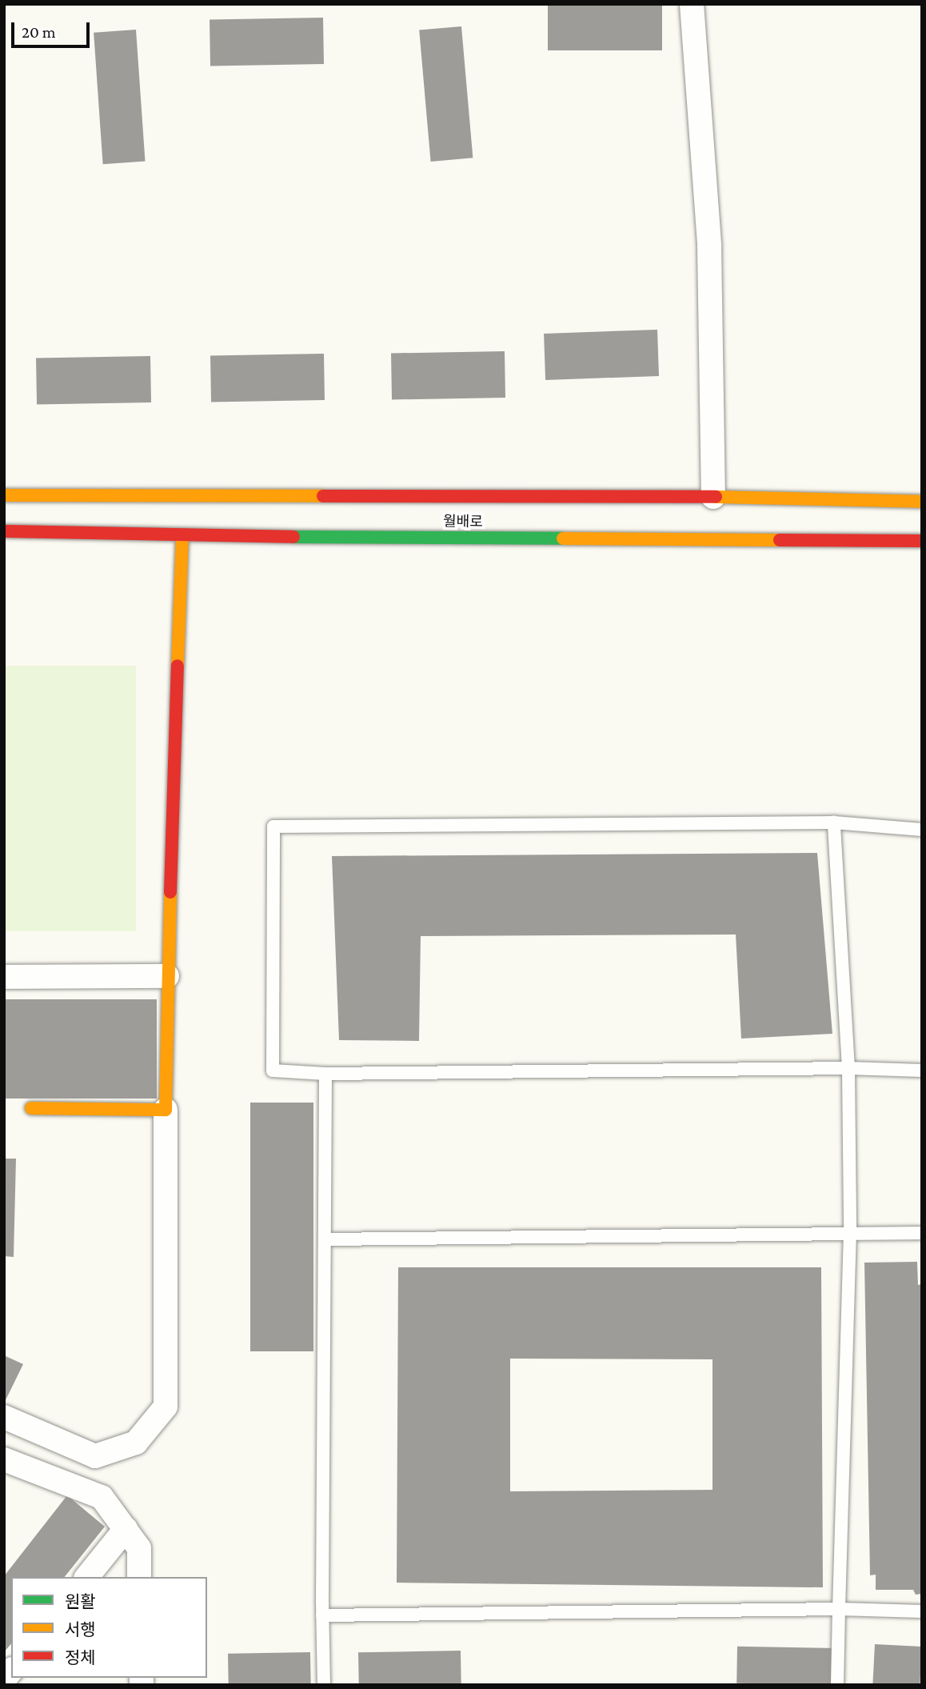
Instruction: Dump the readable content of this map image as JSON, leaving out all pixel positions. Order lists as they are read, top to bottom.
{
  "streets": {
    "main road": ["월배로"]
  },
  "legend": ["원활", "서행", "정체"],
  "scale_bar": "20 m"
}
